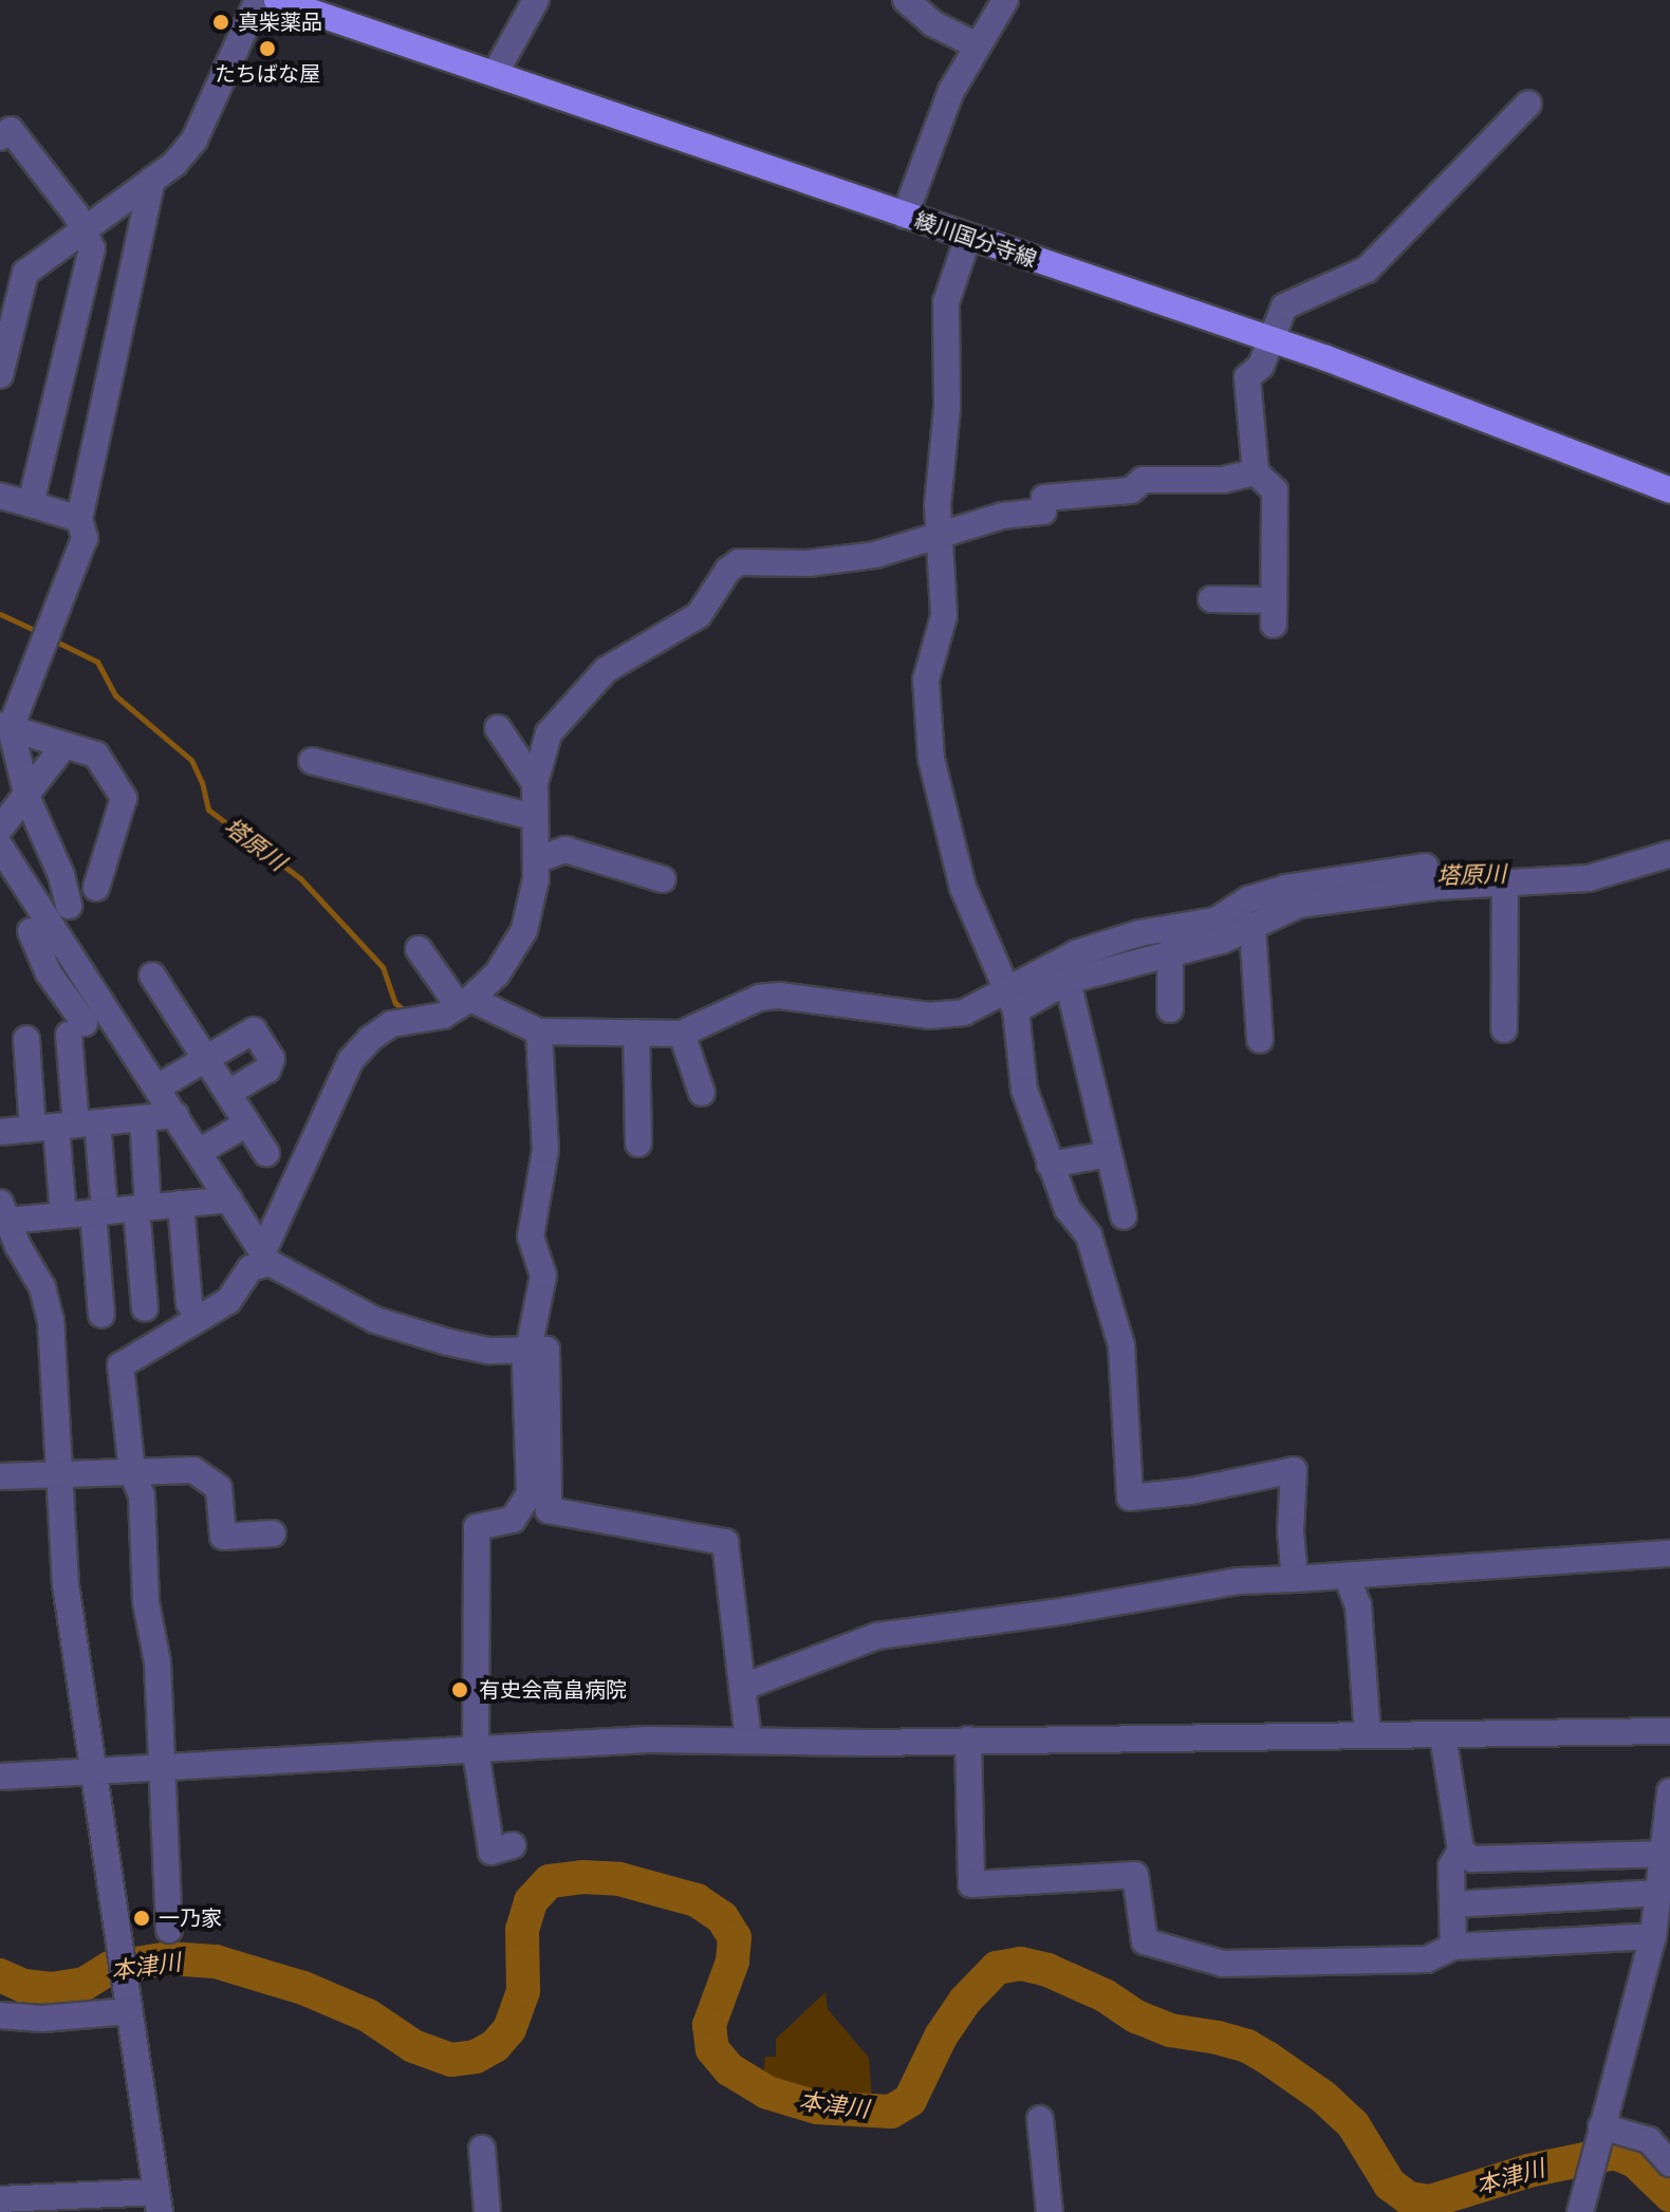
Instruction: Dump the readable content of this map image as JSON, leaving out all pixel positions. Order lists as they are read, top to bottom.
{
  "streets": {
    "main road": ["綾川国分寺線"]
  },
  "water": ["塔原川", "本津川"],
  "places": [
    "真柴薬品",
    "たちばな屋",
    "有史会高畠病院",
    "一乃家"
  ]
}
